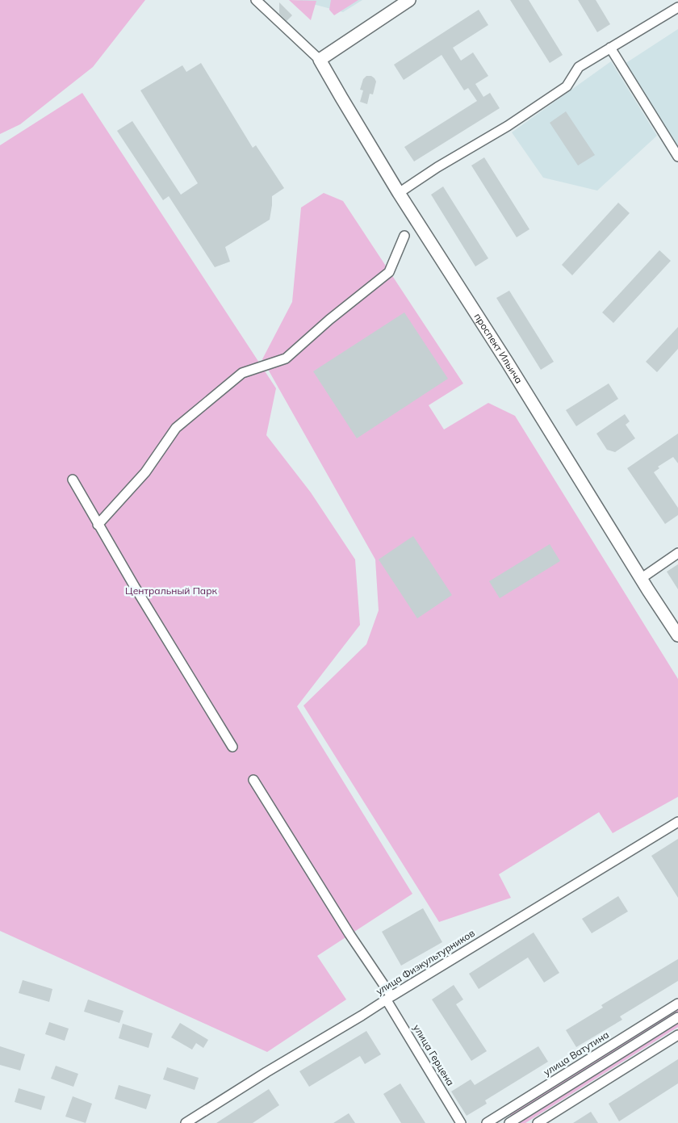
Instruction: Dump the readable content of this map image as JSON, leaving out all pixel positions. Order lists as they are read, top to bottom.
{
  "streets": {
    "main road": ["проспект Ильича"],
    "street": ["улица Физкультурников", "улица Ватутина", "улица Герцена"]
  },
  "crossings": [
    ["улица Физкультурников", "улица Герцена"]
  ],
  "parks": ["Центральный Парк"]
}
